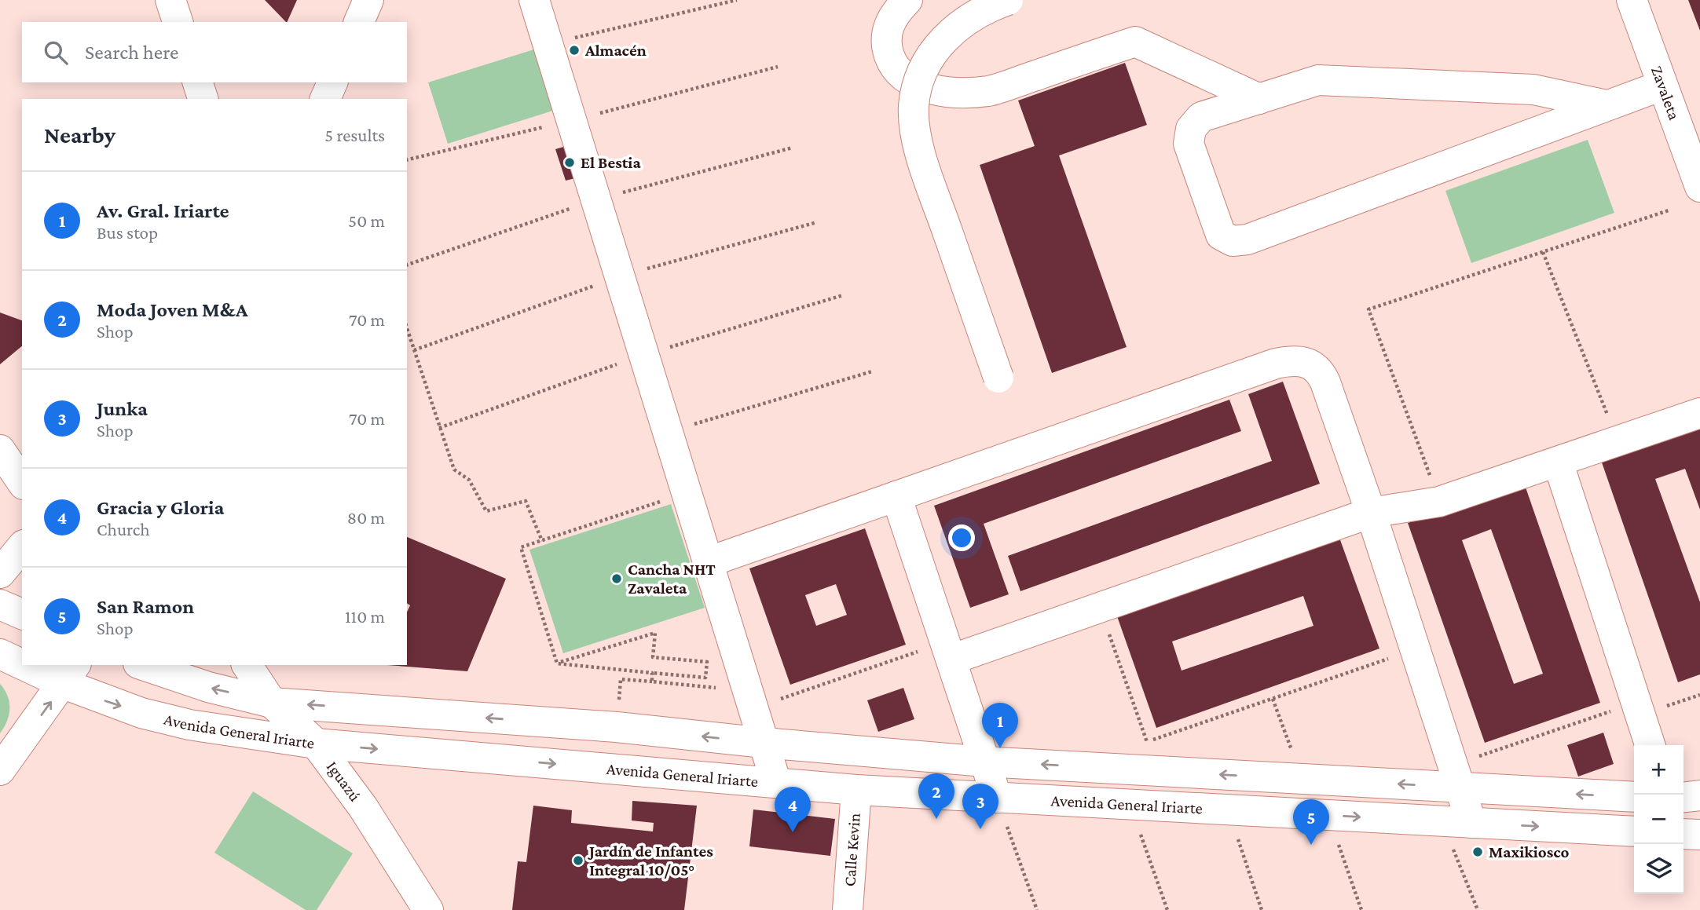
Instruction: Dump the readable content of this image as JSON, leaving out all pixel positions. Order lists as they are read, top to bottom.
{
  "streets": {
    "street": [
      "Zavaleta",
      "Avenida General Iriarte",
      "Iguazú",
      "Calle Kevin"
    ]
  },
  "crossings": [
    ["Avenida General Iriarte", "Iguazú"],
    ["Avenida General Iriarte", "Calle Kevin"]
  ],
  "places": [
    "Almacén",
    "El Bestia",
    "Cancha NHT Zavaleta",
    "Maxikiosco",
    "Jardín de Infantes Integral 10/05°"
  ],
  "page": {
    "search": "Search here",
    "heading": ["Nearby", "5 results"],
    "list": [
      {
        "mark": "1",
        "name": "Av. Gral. Iriarte",
        "note": "Bus stop",
        "value": "50 m"
      },
      {
        "mark": "2",
        "name": "Moda Joven M&A",
        "note": "Shop",
        "value": "70 m"
      },
      {
        "mark": "3",
        "name": "Junka",
        "note": "Shop",
        "value": "70 m"
      },
      {
        "mark": "4",
        "name": "Gracia y Gloria",
        "note": "Church",
        "value": "80 m"
      },
      {
        "mark": "5",
        "name": "San Ramon",
        "note": "Shop",
        "value": "110 m"
      }
    ],
    "pins": [
      "1",
      "2",
      "3",
      "4",
      "5"
    ],
    "map_buttons": ["+", "−"]
  }
}
